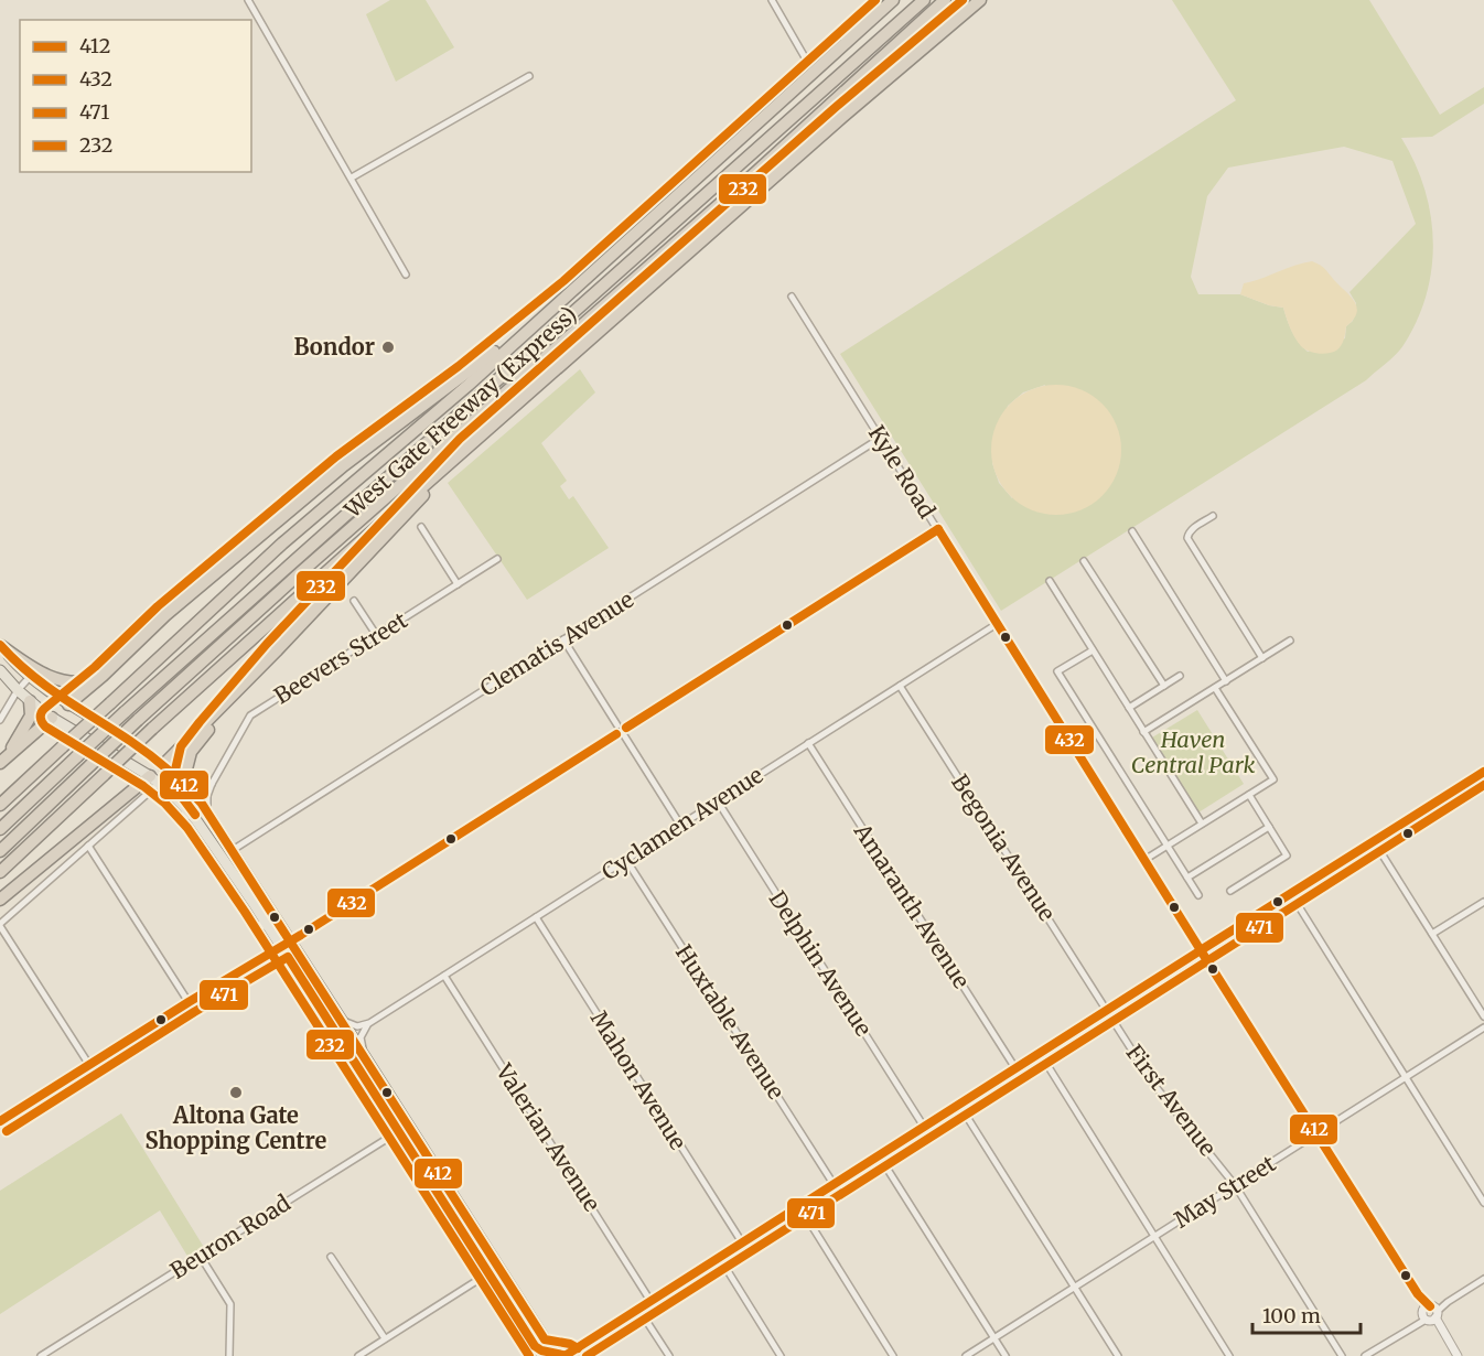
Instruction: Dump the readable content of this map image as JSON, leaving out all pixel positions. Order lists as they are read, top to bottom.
{
  "streets": {
    "highway": ["West Gate Freeway (Express)"],
    "street": [
      "Kyle Road",
      "Clematis Avenue",
      "Beevers Street",
      "Cyclamen Avenue",
      "Begonia Avenue",
      "Amaranth Avenue",
      "Delphin Avenue",
      "Huxtable Avenue",
      "Mahon Avenue",
      "First Avenue",
      "Valerian Avenue",
      "May Street",
      "Beuron Road"
    ]
  },
  "crossings": [
    ["Kyle Road", "Clematis Avenue"],
    ["Kyle Road", "Cyclamen Avenue"],
    ["Cyclamen Avenue", "Begonia Avenue"],
    ["Cyclamen Avenue", "Amaranth Avenue"],
    ["Cyclamen Avenue", "Delphin Avenue"],
    ["Cyclamen Avenue", "Huxtable Avenue"],
    ["Cyclamen Avenue", "Mahon Avenue"],
    ["Cyclamen Avenue", "Valerian Avenue"],
    ["Begonia Avenue", "First Avenue"],
    ["First Avenue", "May Street"]
  ],
  "parks": ["Haven Central Park"],
  "places": ["Bondor", "Altona Gate Shopping Centre"],
  "lines": [
    "transit line 232",
    "transit line 432",
    "transit line 412",
    "transit line 471"
  ],
  "legend": [
    "412",
    "432",
    "471",
    "232"
  ],
  "scale_bar": "100 m"
}
